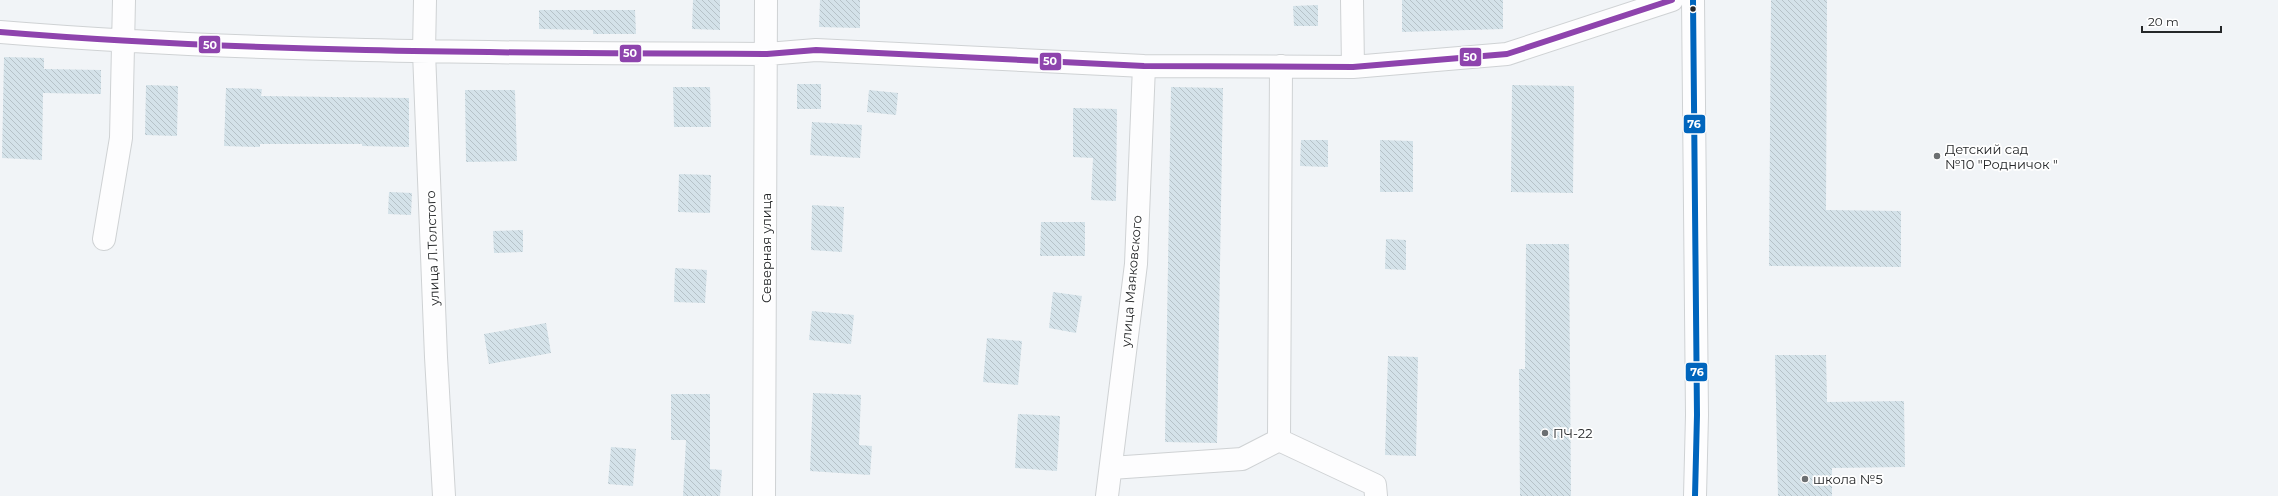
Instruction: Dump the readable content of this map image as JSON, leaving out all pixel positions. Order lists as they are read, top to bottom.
{
  "streets": {
    "street": ["улица Л.Толстого", "Северная улица", "улица Маяковского"]
  },
  "places": ["Детский сад №10 \"Родничок \"", "ПЧ-22", "школа №5"],
  "lines": ["transit line 76", "transit line 50"],
  "scale_bar": "20 m"
}
